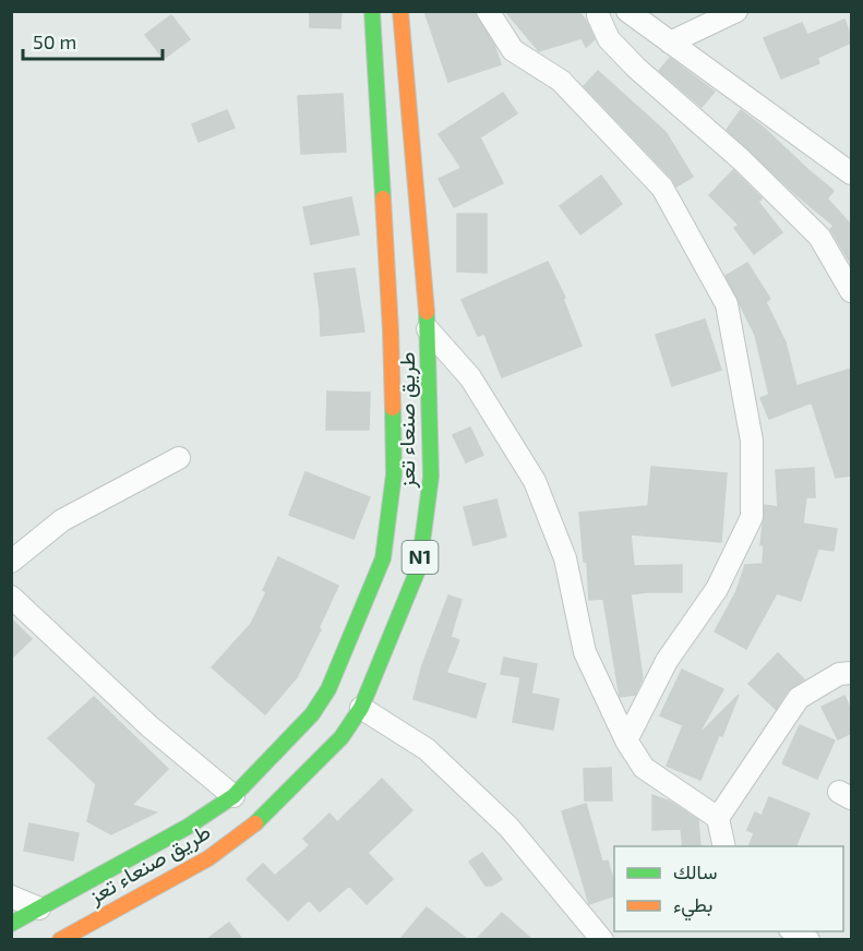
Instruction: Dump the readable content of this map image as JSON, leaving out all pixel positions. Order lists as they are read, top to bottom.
{
  "streets": {
    "highway": ["طريق صنعاء تعز", "N1"]
  },
  "legend": ["سالك", "بطيء"],
  "scale_bar": "50 m"
}
